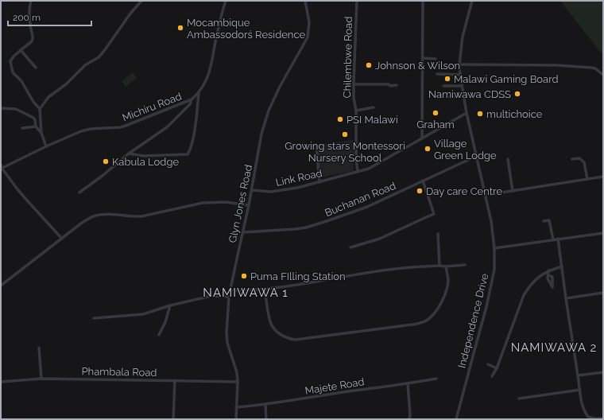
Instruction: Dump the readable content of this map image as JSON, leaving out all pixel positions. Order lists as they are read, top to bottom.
{
  "streets": {
    "street": [
      "Chilembwe Road",
      "Michiru Road",
      "Link Road",
      "Buchanan Road",
      "Glyn Jones Road",
      "Independence Drive",
      "Phambala Road",
      "Majete Road"
    ]
  },
  "crossings": [
    ["Chilembwe Road", "Link Road"],
    ["Link Road", "Glyn Jones Road"],
    ["Link Road", "Independence Drive"],
    ["Buchanan Road", "Glyn Jones Road"],
    ["Buchanan Road", "Independence Drive"],
    ["Glyn Jones Road", "Phambala Road"],
    ["Glyn Jones Road", "Majete Road"]
  ],
  "districts": ["NAMIWAWA 1", "NAMIWAWA 2"],
  "places": [
    "Mocambique Ambassodorś Residence",
    "Johnson & Wilson",
    "Malawi Gaming Board",
    "Namiwawa CDSS",
    "Graham",
    "multichoice",
    "PSI Malawi",
    "Growing stars Montessori Nursery School",
    "Village Green Lodge",
    "Kabula Lodge",
    "Day care Centre",
    "Puma FIlling Station"
  ],
  "scale_bar": "200 m"
}
